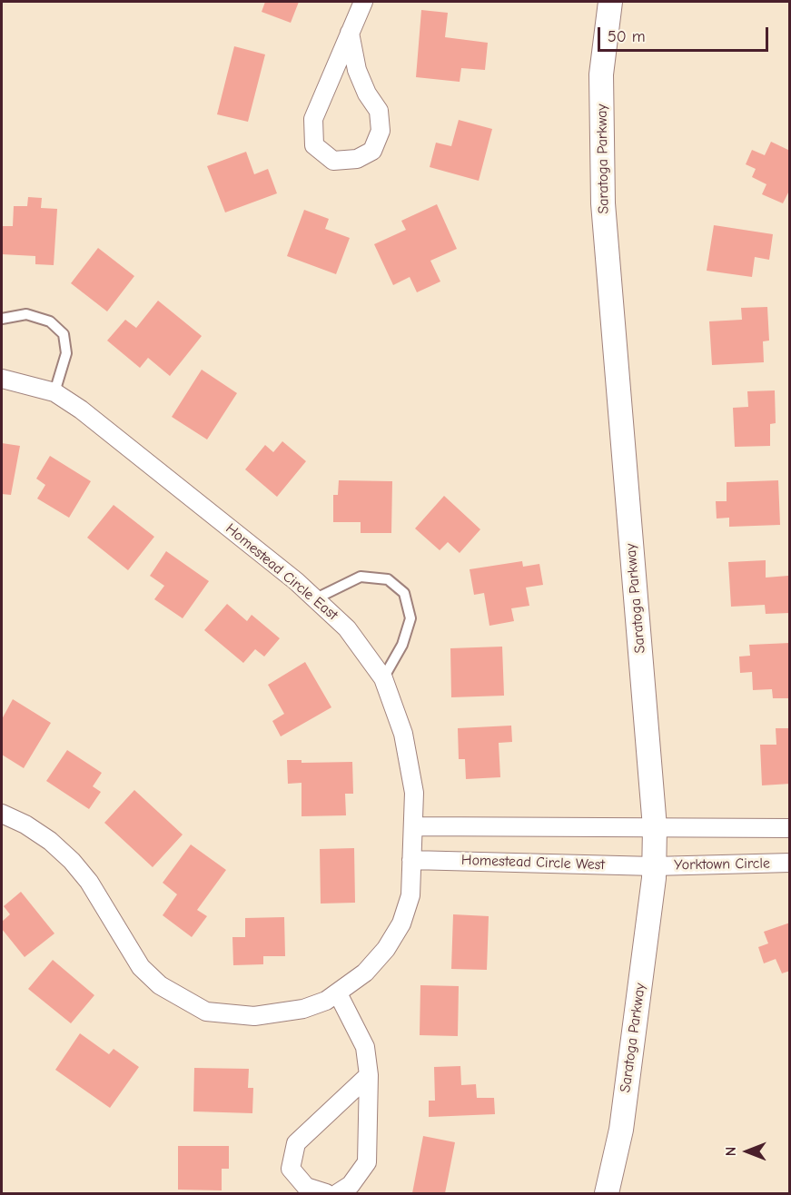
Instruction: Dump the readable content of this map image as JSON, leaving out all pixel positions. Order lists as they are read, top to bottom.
{
  "streets": {
    "street": [
      "Saratoga Parkway",
      "Homestead Circle East",
      "Homestead Circle West",
      "Yorktown Circle"
    ]
  },
  "crossings": [
    ["Saratoga Parkway", "Homestead Circle West"],
    ["Saratoga Parkway", "Yorktown Circle"],
    ["Homestead Circle West", "Yorktown Circle"]
  ],
  "scale_bar": "50 m",
  "north": "left"
}
